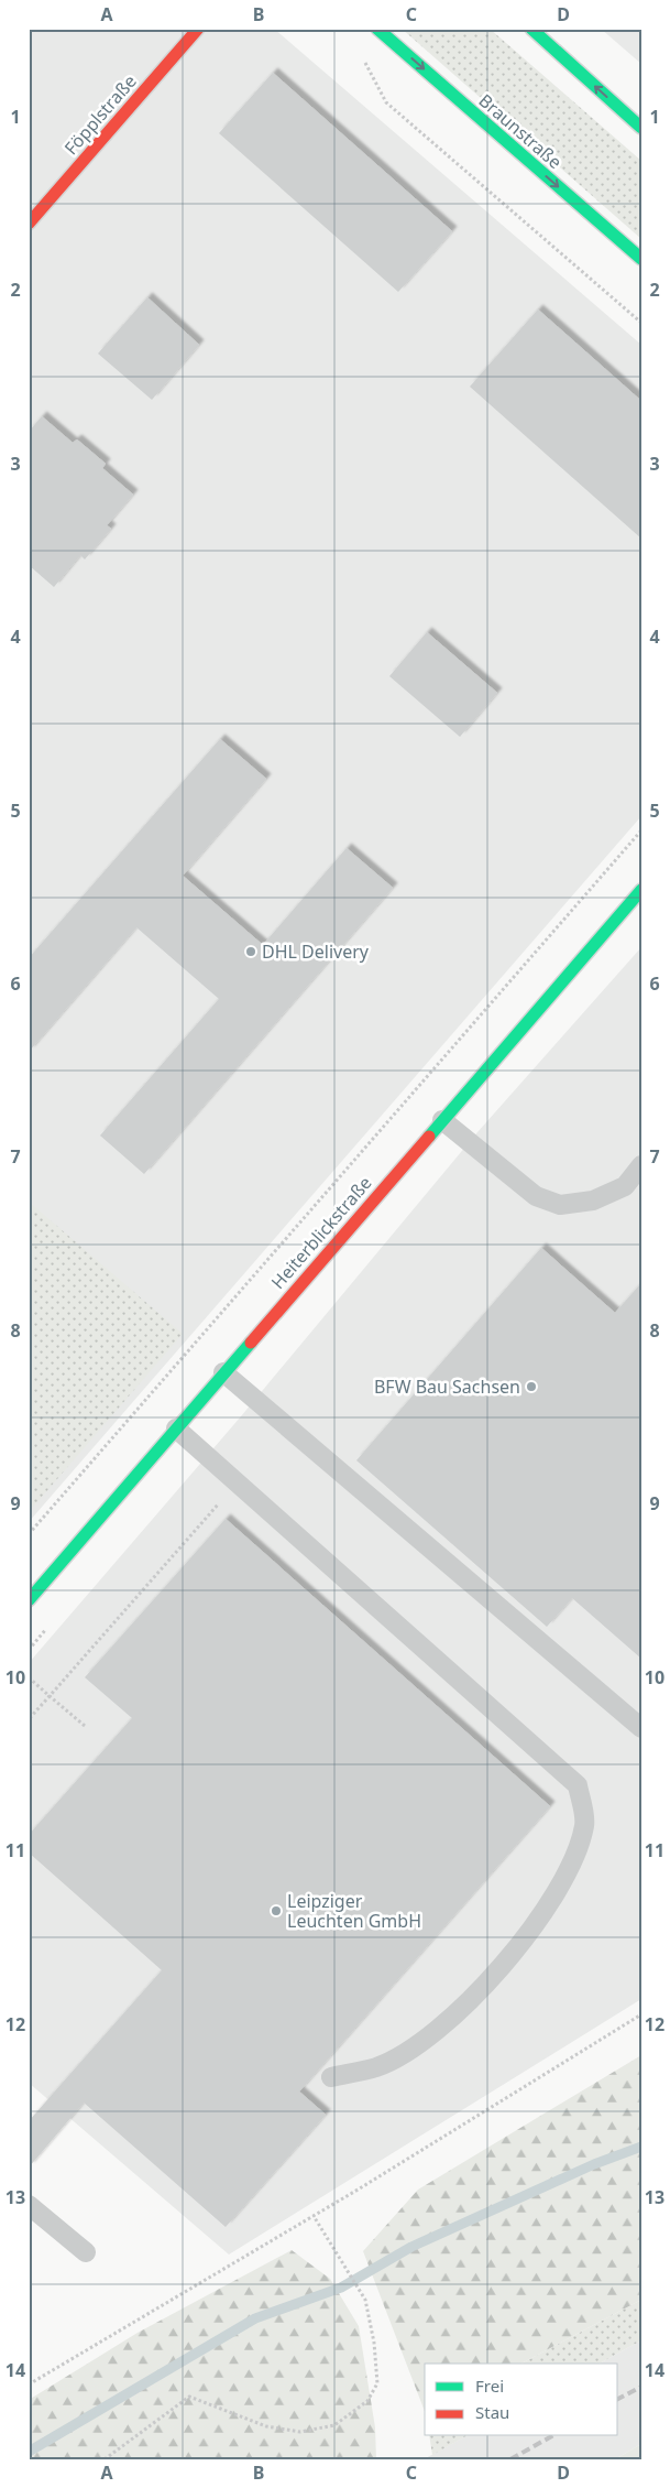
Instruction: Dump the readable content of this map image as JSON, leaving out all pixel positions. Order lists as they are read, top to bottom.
{
  "streets": {
    "street": ["Föpplstraße", "Braunstraße", "Heiterblickstraße"]
  },
  "places": ["DHL Delivery", "BFW Bau Sachsen", "Leipziger Leuchten GmbH"],
  "legend": ["Frei", "Stau"],
  "grid": {
    "columns": [
      "A",
      "B",
      "C",
      "D"
    ],
    "rows": [
      "1",
      "2",
      "3",
      "4",
      "5",
      "6",
      "7",
      "8",
      "9",
      "10",
      "11",
      "12",
      "13",
      "14"
    ]
  }
}
